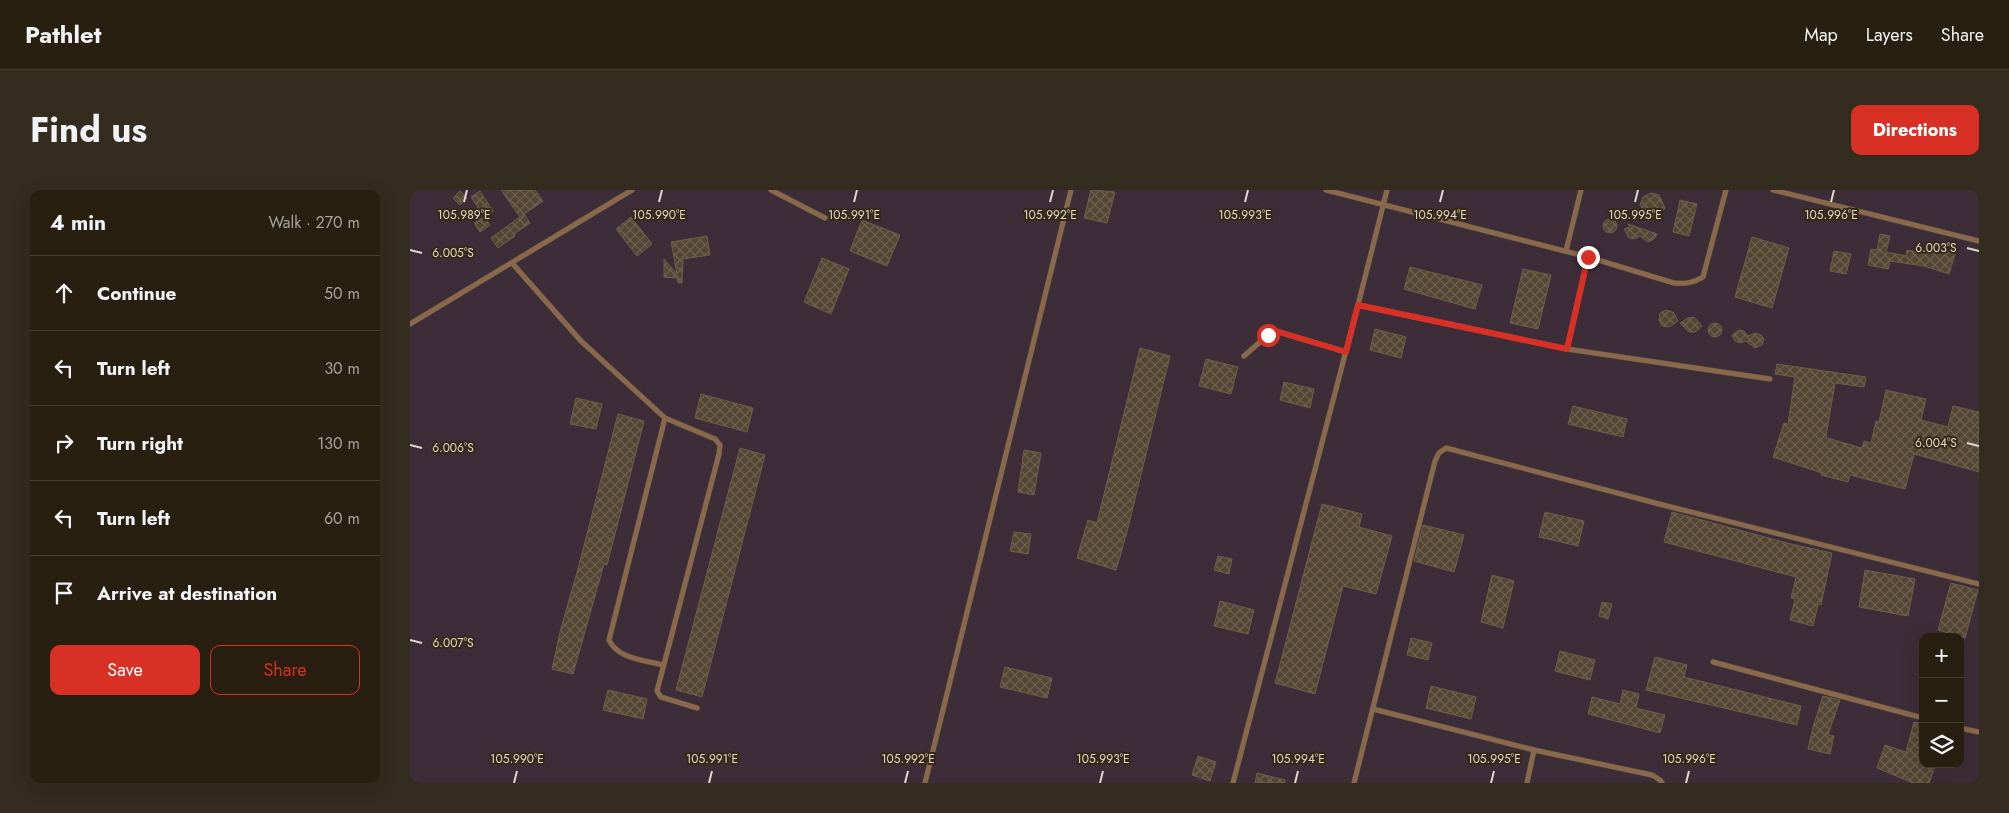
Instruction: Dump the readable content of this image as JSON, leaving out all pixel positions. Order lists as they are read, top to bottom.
{
  "page": {
    "header": "Pathlet",
    "nav": ["Map", "Layers", "Share"],
    "title": "Find us",
    "buttons": [
      "Directions",
      ["Save", "Share"]
    ],
    "heading": ["4 min", "Walk · 270 m"],
    "list": [
      ["Continue", "50 m"],
      ["Turn left", "30 m"],
      ["Turn right", "130 m"],
      ["Turn left", "60 m"],
      "Arrive at destination"
    ],
    "map_buttons": ["+", "−"]
  },
  "coordinates": [
    "105.989°E",
    "105.990°E",
    "105.991°E",
    "105.992°E",
    "105.993°E",
    "105.994°E",
    "105.995°E",
    "105.996°E",
    "6.003°S",
    "6.005°S",
    "6.004°S",
    "6.006°S",
    "6.007°S"
  ]
}
